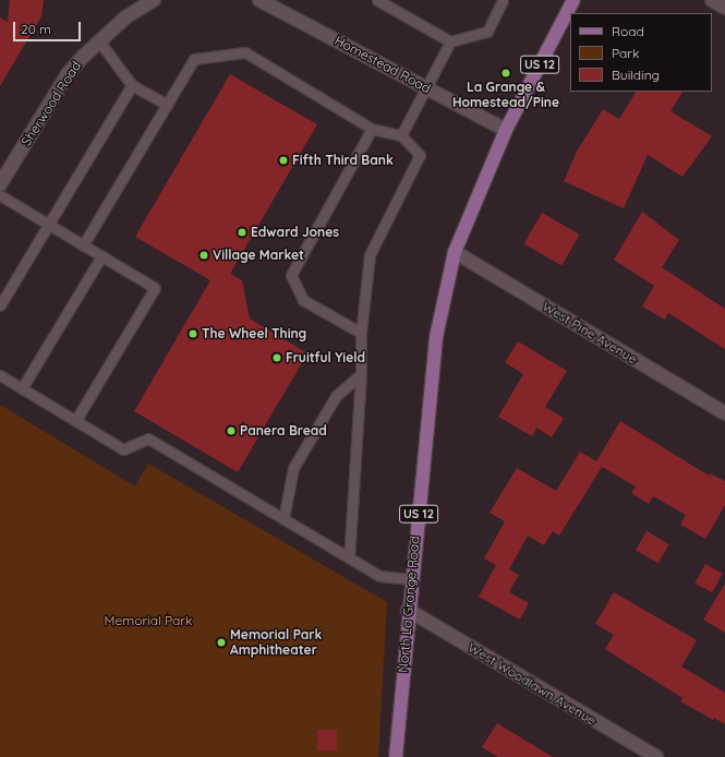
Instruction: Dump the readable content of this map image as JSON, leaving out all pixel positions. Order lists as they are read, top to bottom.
{
  "streets": {
    "main road": ["US 12", "North La Grange Road"],
    "street": [
      "Homestead Road",
      "Sherwood Road",
      "West Pine Avenue",
      "West Woodlawn Avenue"
    ]
  },
  "crossings": [
    ["Homestead Road", "US 12"],
    ["US 12", "West Pine Avenue"],
    ["US 12", "North La Grange Road"],
    ["West Pine Avenue", "North La Grange Road"],
    ["North La Grange Road", "West Woodlawn Avenue"]
  ],
  "parks": ["Memorial Park"],
  "places": [
    "La Grange & Homestead/Pine",
    "Fifth Third Bank",
    "Edward Jones",
    "Village Market",
    "The Wheel Thing",
    "Fruitful Yield",
    "Panera Bread",
    "Memorial Park Amphitheater"
  ],
  "legend": ["Road", "Park", "Building"],
  "scale_bar": "20 m"
}
